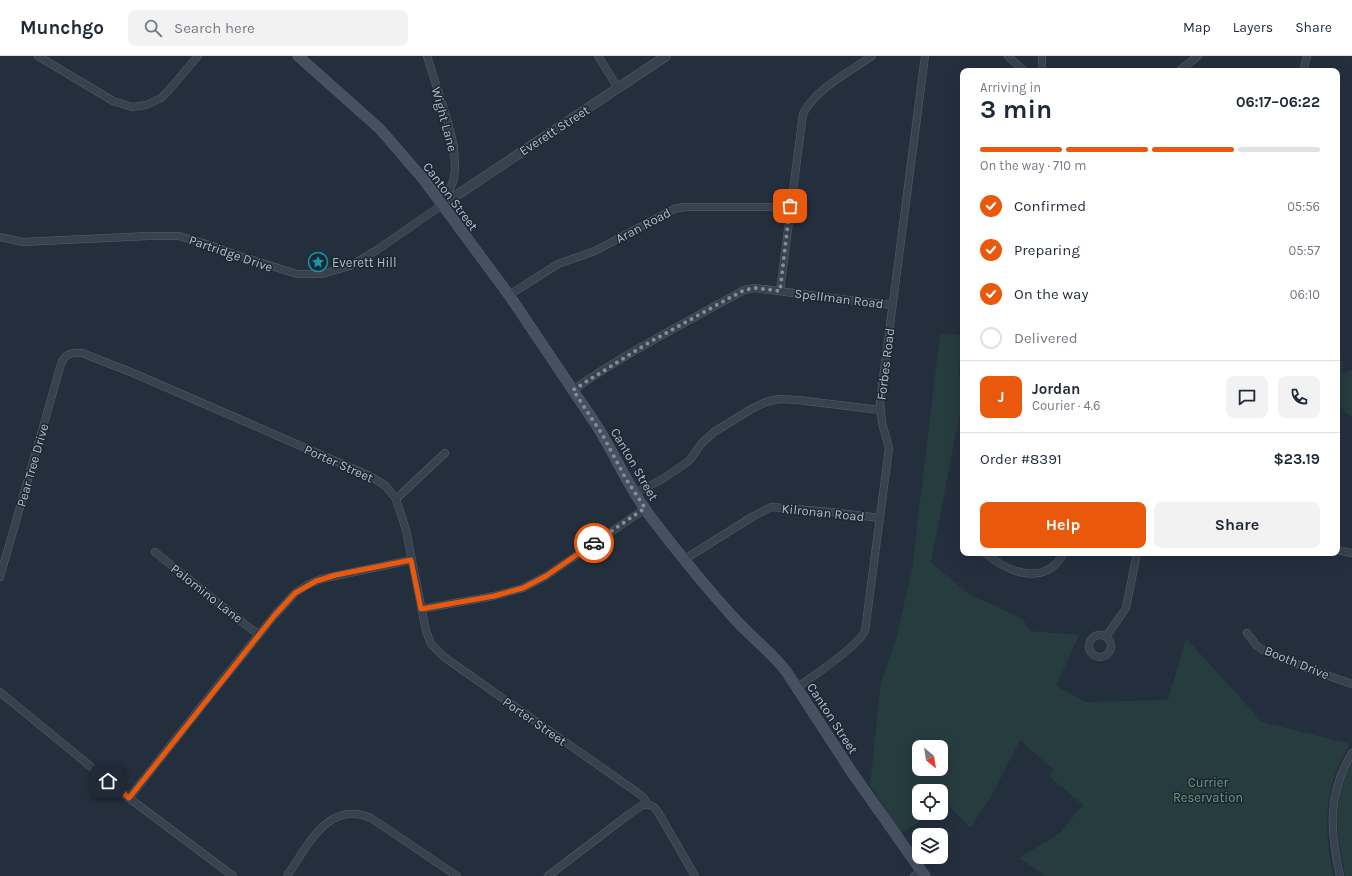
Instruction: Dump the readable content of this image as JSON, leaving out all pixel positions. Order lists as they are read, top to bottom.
{
  "streets": {
    "main road": ["Canton Street"],
    "street": [
      "Wight Lane",
      "Everett Street",
      "Aran Road",
      "Partridge Drive",
      "Spellman Road",
      "Forbes Road",
      "Porter Street",
      "Pear Tree Drive",
      "Kilronan Road",
      "Palomino Lane",
      "Booth Drive"
    ]
  },
  "crossings": [
    ["Wight Lane", "Everett Street"],
    ["Wight Lane", "Canton Street"],
    ["Wight Lane", "Partridge Drive"],
    ["Everett Street", "Canton Street"],
    ["Everett Street", "Partridge Drive"],
    ["Canton Street", "Aran Road"],
    ["Canton Street", "Partridge Drive"],
    ["Canton Street", "Spellman Road"],
    ["Canton Street", "Forbes Road"],
    ["Canton Street", "Kilronan Road"],
    ["Spellman Road", "Forbes Road"],
    ["Forbes Road", "Kilronan Road"],
    ["Porter Street", "Pear Tree Drive"]
  ],
  "parks": ["Currier Reservation"],
  "places": {
    "place": ["Everett Hill"]
  },
  "north": "bottom right",
  "page": {
    "header": "Munchgo",
    "search": "Search here",
    "nav": ["Map", "Layers", "Share"],
    "heading": ["3 min", "Arriving in", "06:17–06:22"],
    "panel": [
      "Jordan",
      "Courier · 4.6",
      "Order #8391",
      "$23.19"
    ],
    "bar": "On the way · 710 m",
    "list": [
      ["Confirmed", "05:56"],
      ["Preparing", "05:57"],
      ["On the way", "06:10"],
      "Delivered"
    ],
    "round": "J",
    "buttons": ["Help", "Share"]
  }
}
